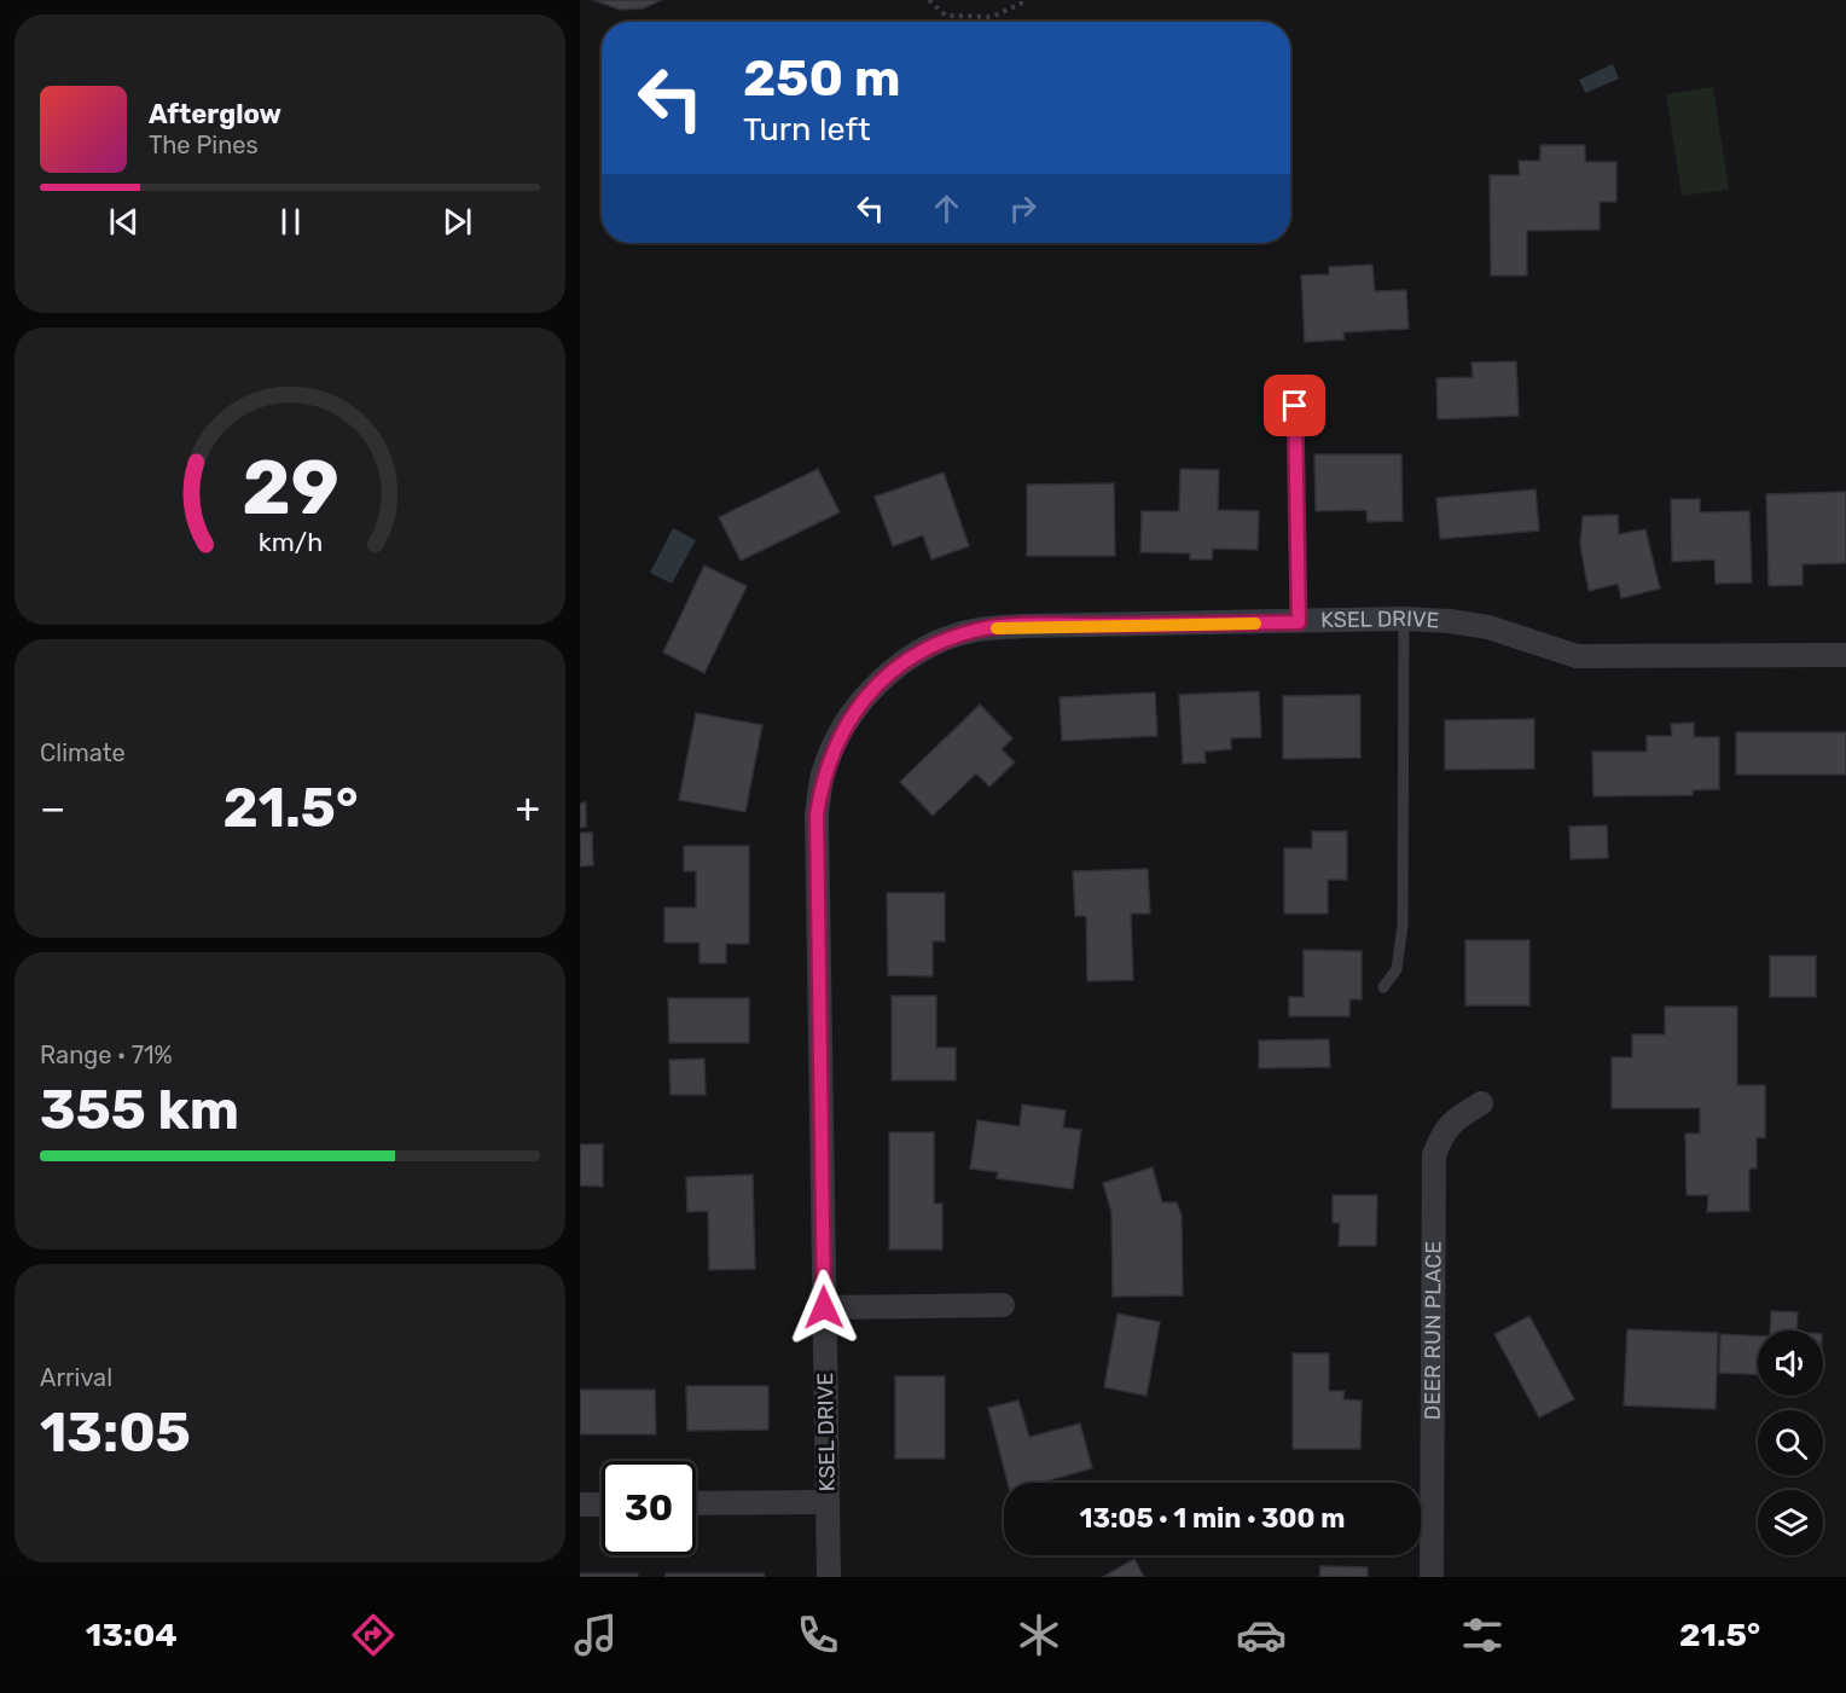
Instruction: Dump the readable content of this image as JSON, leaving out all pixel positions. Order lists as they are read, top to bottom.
{
  "streets": {
    "street": ["KSEL DRIVE", "DEER RUN PLACE"]
  },
  "page": {
    "turn": ["250 m", "Turn left"],
    "song": ["Afterglow", "The Pines"],
    "tile": [
      "Climate",
      ["Range · 71%", "355 km"],
      ["Arrival", "13:05"]
    ],
    "heat": ["−", "21.5°", "+"],
    "limit": "30",
    "trip": "13:05 · 1 min · 300 m",
    "tabs": ["13:04", "21.5°"],
    "gauge": ["29", "km/h"]
  }
}
